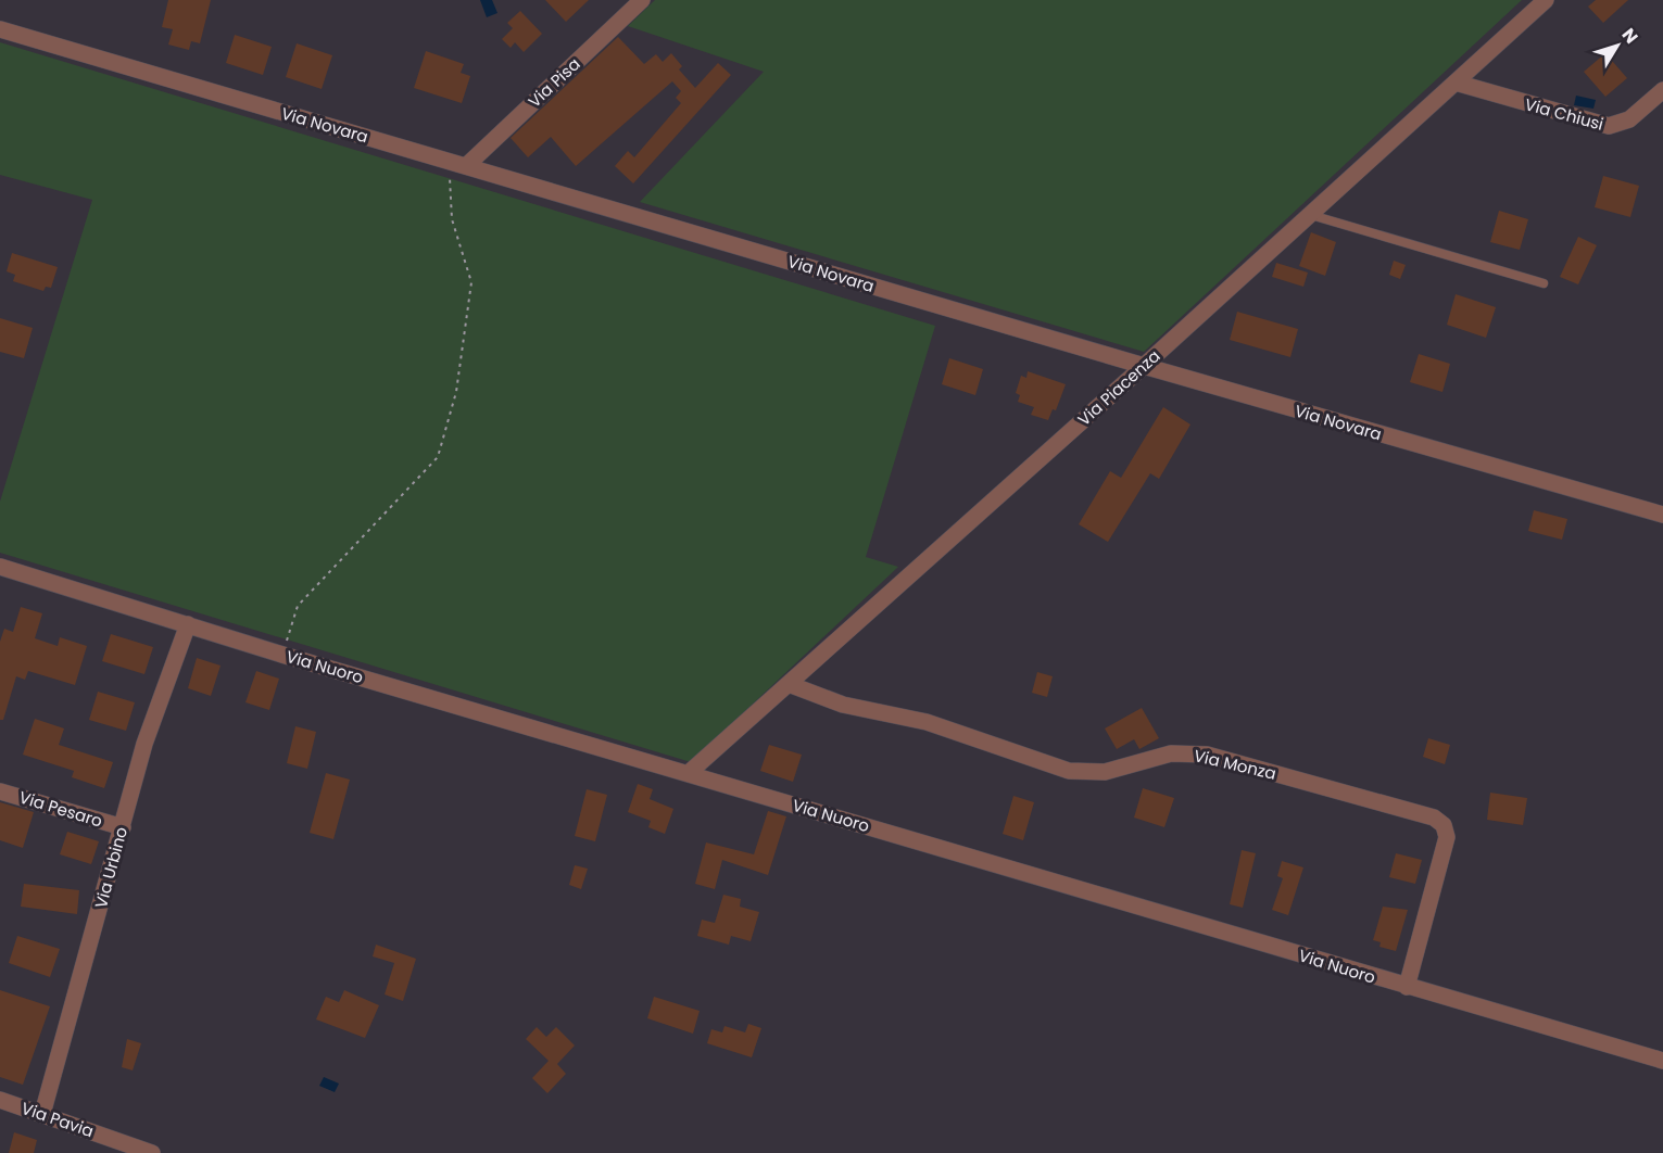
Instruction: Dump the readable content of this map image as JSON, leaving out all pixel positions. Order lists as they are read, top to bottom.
{
  "streets": {
    "street": [
      "Via Pisa",
      "Via Chiusi",
      "Via Novara",
      "Via Piacenza",
      "Via Nuoro",
      "Via Monza",
      "Via Pesaro",
      "Via Urbino",
      "Via Pavia"
    ]
  },
  "crossings": [
    ["Via Pisa", "Via Novara"],
    ["Via Chiusi", "Via Piacenza"],
    ["Via Novara", "Via Piacenza"],
    ["Via Piacenza", "Via Nuoro"],
    ["Via Piacenza", "Via Monza"],
    ["Via Nuoro", "Via Monza"],
    ["Via Nuoro", "Via Urbino"],
    ["Via Pesaro", "Via Urbino"],
    ["Via Urbino", "Via Pavia"]
  ],
  "north": "top right"
}
